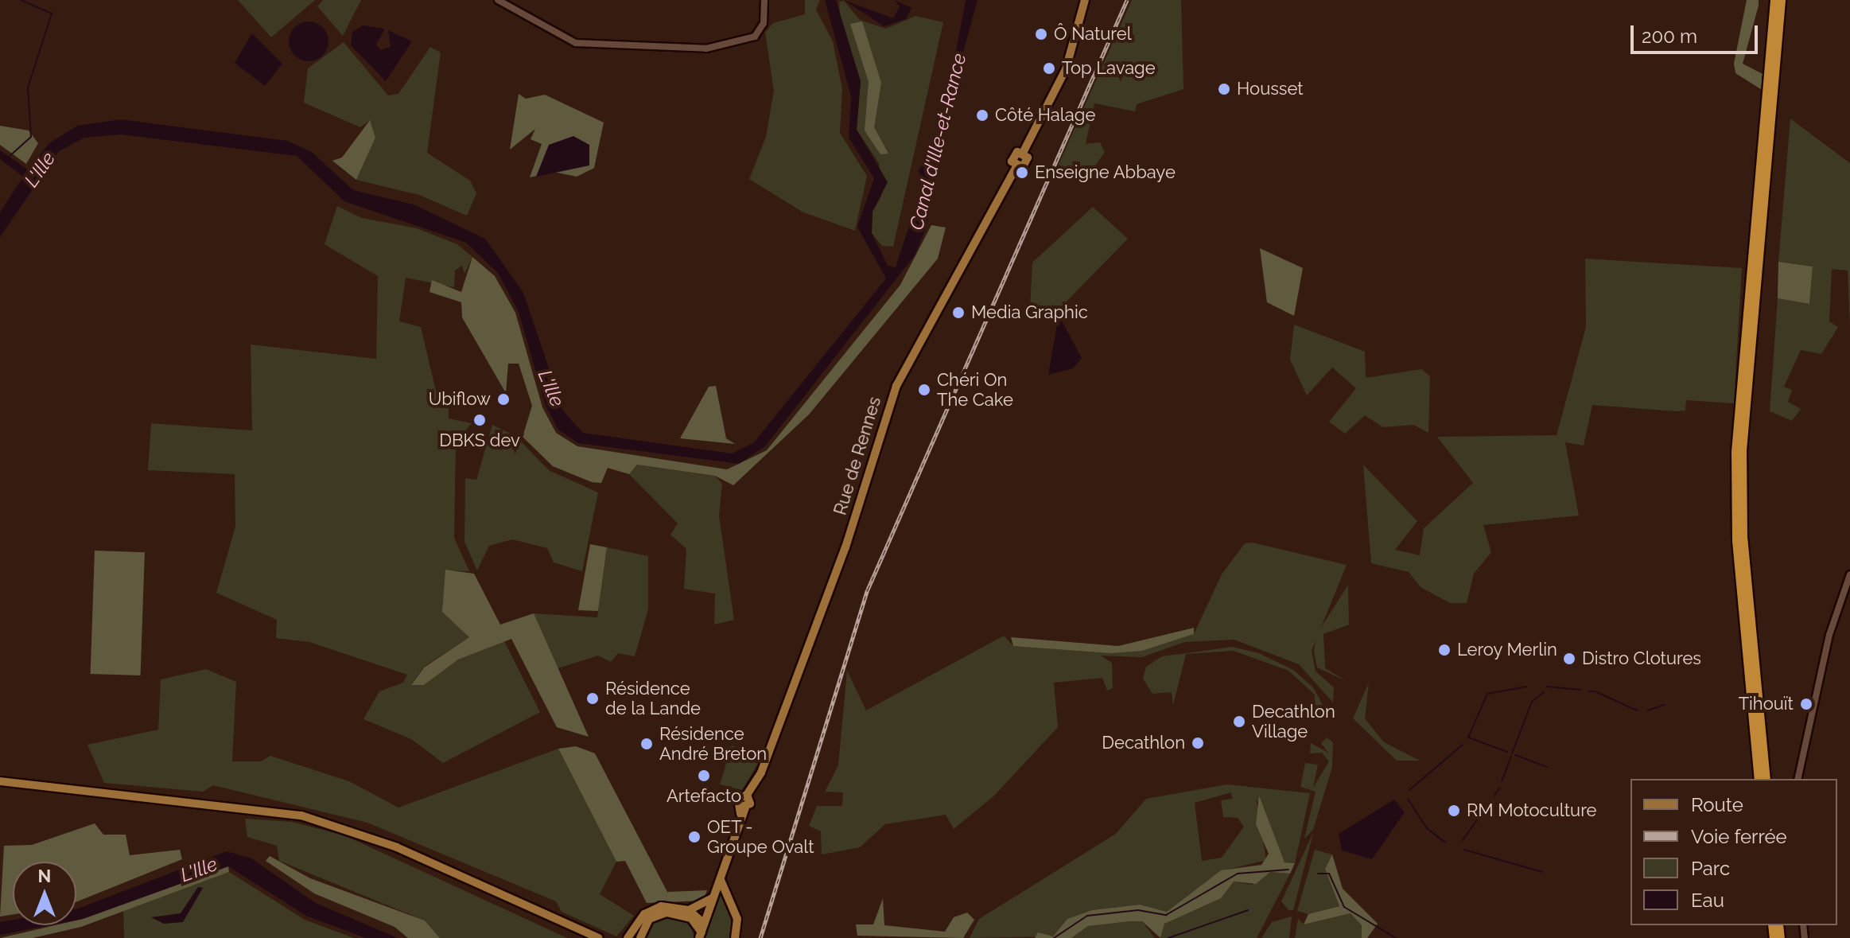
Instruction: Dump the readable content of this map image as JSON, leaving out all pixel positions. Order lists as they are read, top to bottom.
{
  "streets": {
    "main road": ["Rue de Rennes"]
  },
  "water": ["Canal d'Ille-et-Rance", "L'Ille"],
  "places": [
    "Ô Naturel",
    "Top Lavage",
    "Housset",
    "Côté Halage",
    "Enseigne Abbaye",
    "Media Graphic",
    "Chéri On The Cake",
    "Ubiflow",
    "DBKS dev",
    "Leroy Merlin",
    "Distro Clotures",
    "Résidence de la Lande",
    "Tihouït",
    "Decathlon Village",
    "Decathlon",
    "Résidence André Breton",
    "Artefacto",
    "RM Motoculture",
    "OET - Groupe Ovalt"
  ],
  "legend": [
    "Route",
    "Voie ferrée",
    "Parc",
    "Eau"
  ],
  "scale_bar": "200 m",
  "north": "top"
}
